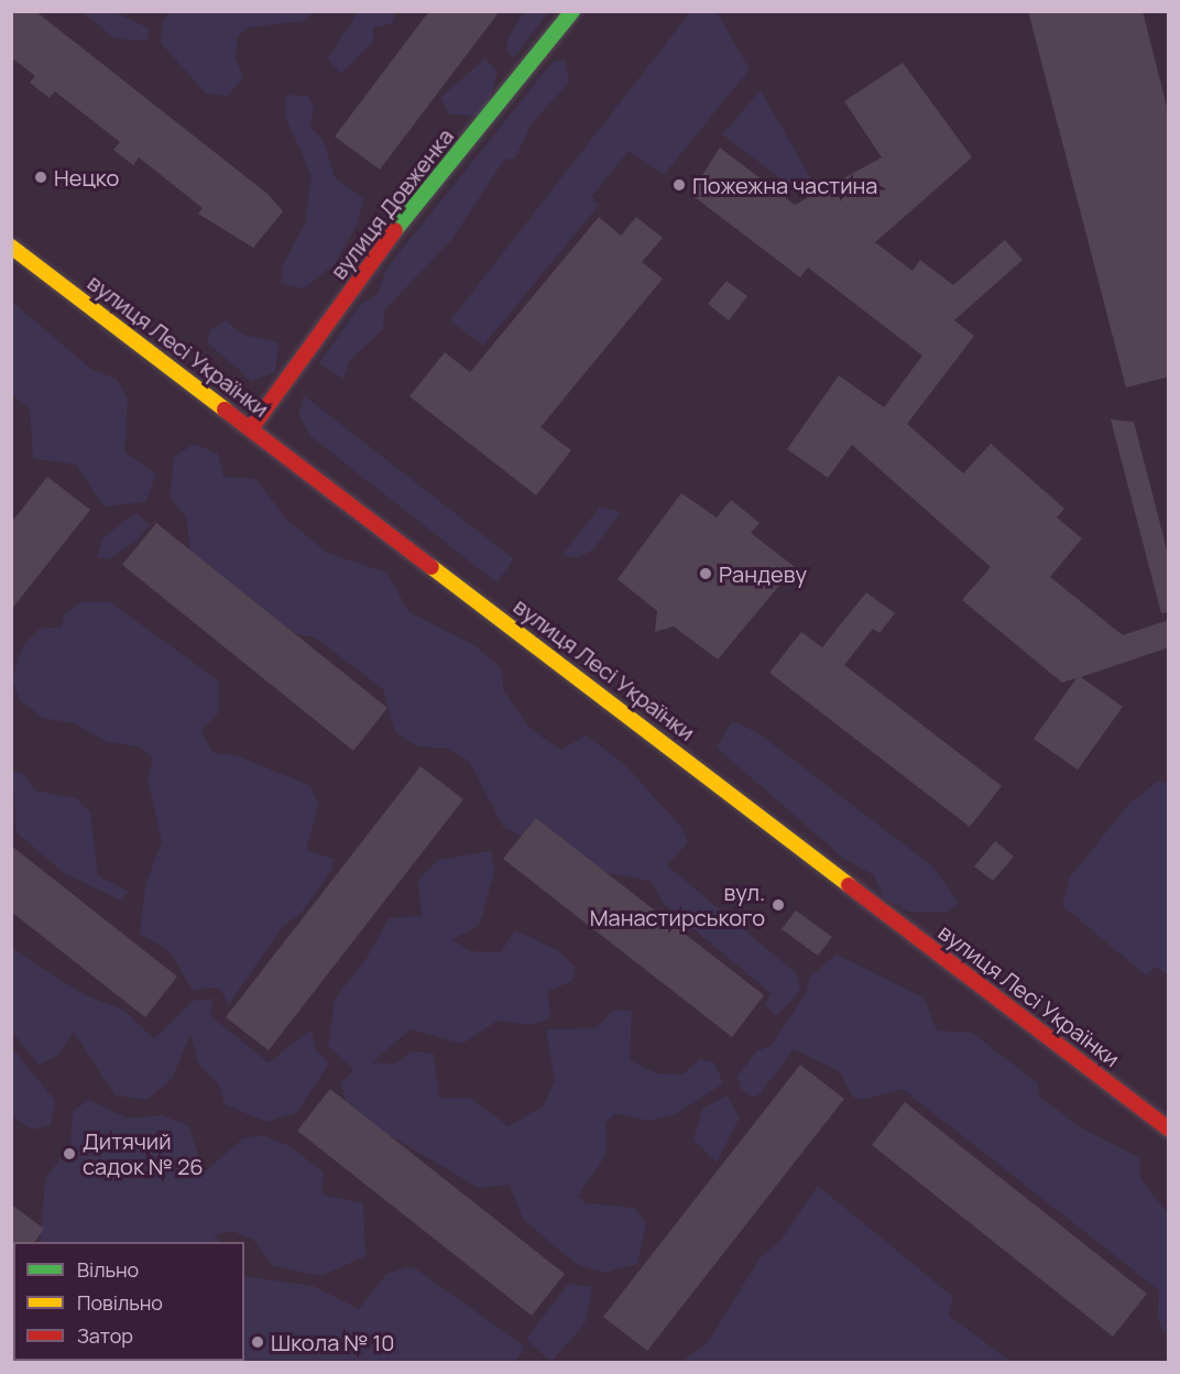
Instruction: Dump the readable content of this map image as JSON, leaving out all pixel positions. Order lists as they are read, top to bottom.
{
  "streets": {
    "main road": ["вулиця Довженка", "вулиця Лесі Українки"]
  },
  "crossings": [
    ["вулиця Довженка", "вулиця Лесі Українки"]
  ],
  "places": [
    "Нецко",
    "Пожежна частина",
    "Рандеву",
    "вул. Манастирського",
    "Дитячий садок № 26",
    "Школа № 10"
  ],
  "legend": ["Вільно", "Повільно", "Затор"]
}
